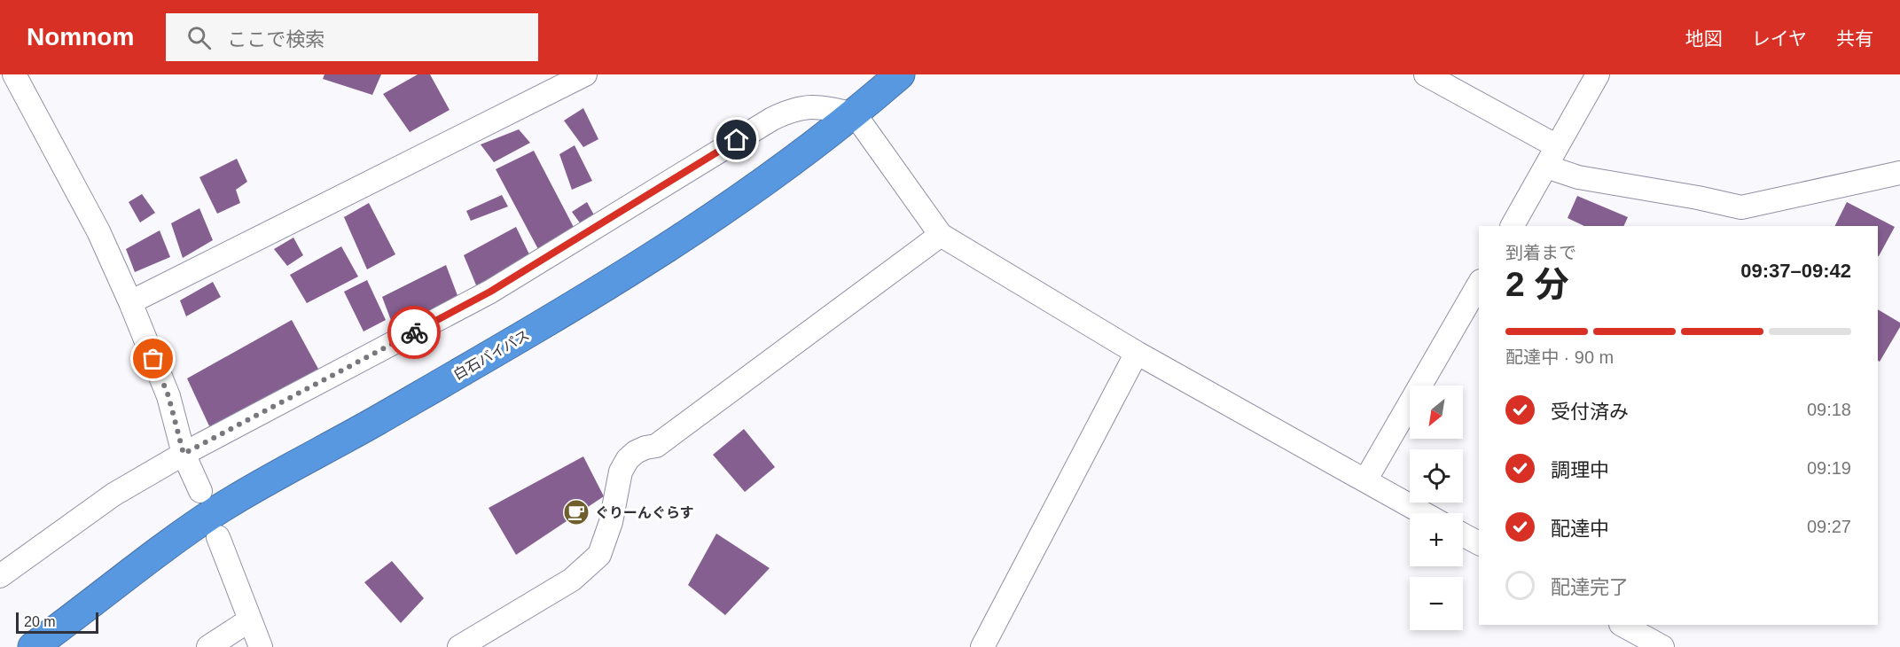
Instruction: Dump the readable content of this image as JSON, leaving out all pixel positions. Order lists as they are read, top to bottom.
{
  "streets": {
    "highway": ["白石バイパス"]
  },
  "places": {
    "cafe": ["ぐりーんぐらす"]
  },
  "scale_bar": "20 m",
  "north": "bottom left",
  "page": {
    "header": "Nomnom",
    "search": "ここで検索",
    "nav": ["地図", "レイヤ", "共有"],
    "heading": ["2 分", "到着まで", "09:37–09:42"],
    "bar": "配達中 · 90 m",
    "list": [
      ["受付済み", "09:18"],
      ["調理中", "09:19"],
      ["配達中", "09:27"],
      "配達完了"
    ],
    "map_buttons": ["+", "−"],
    "scale": "20 m"
  }
}
